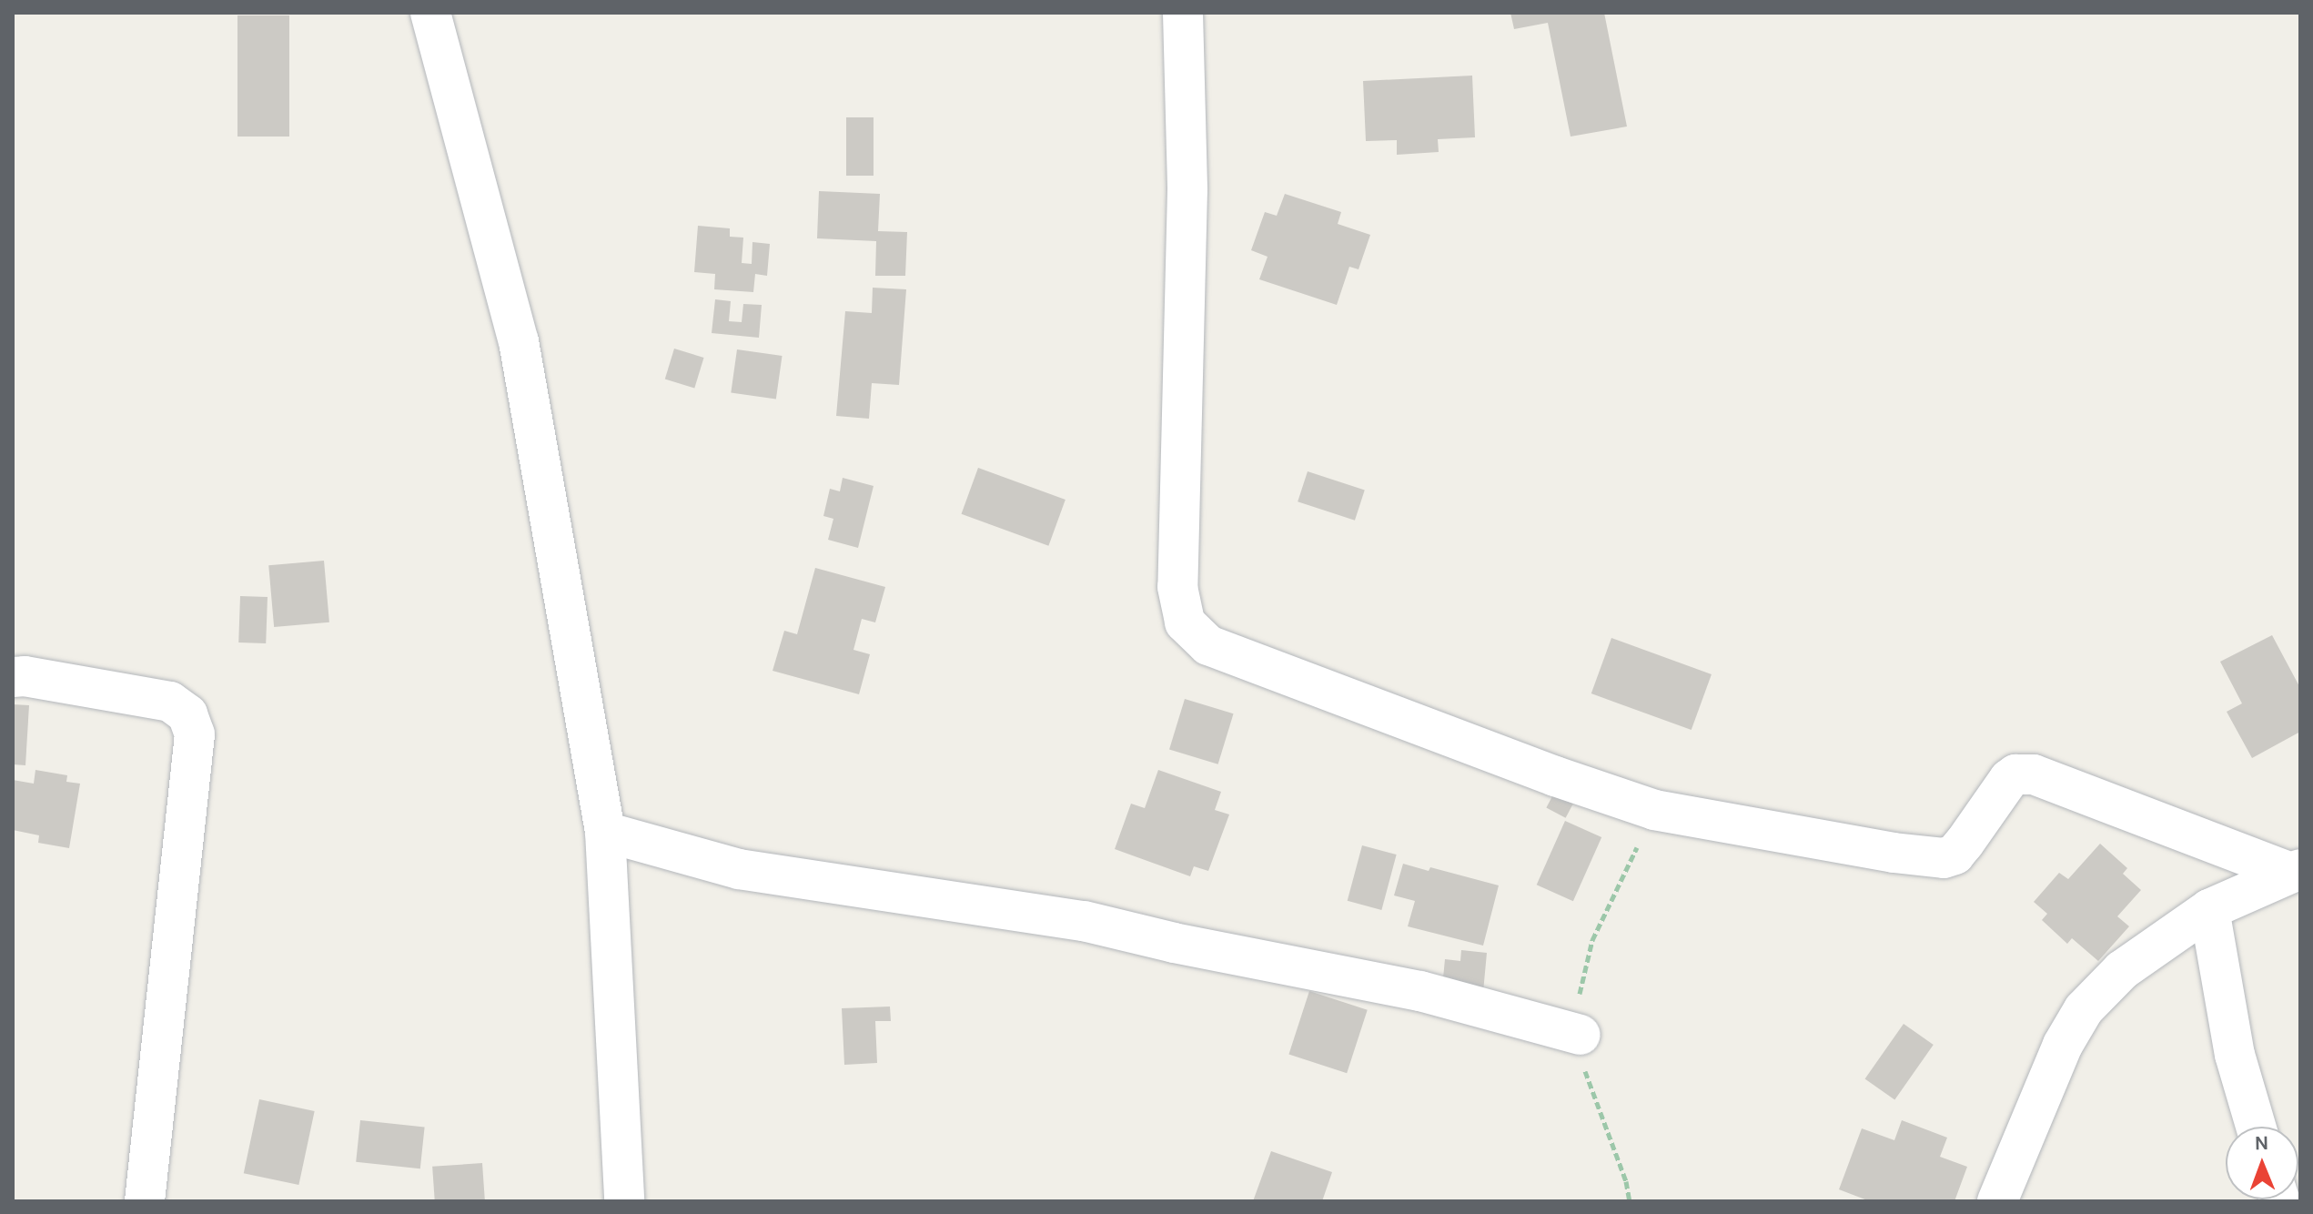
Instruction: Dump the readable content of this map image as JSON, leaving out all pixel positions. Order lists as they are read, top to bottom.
{
  "north": "top"
}
